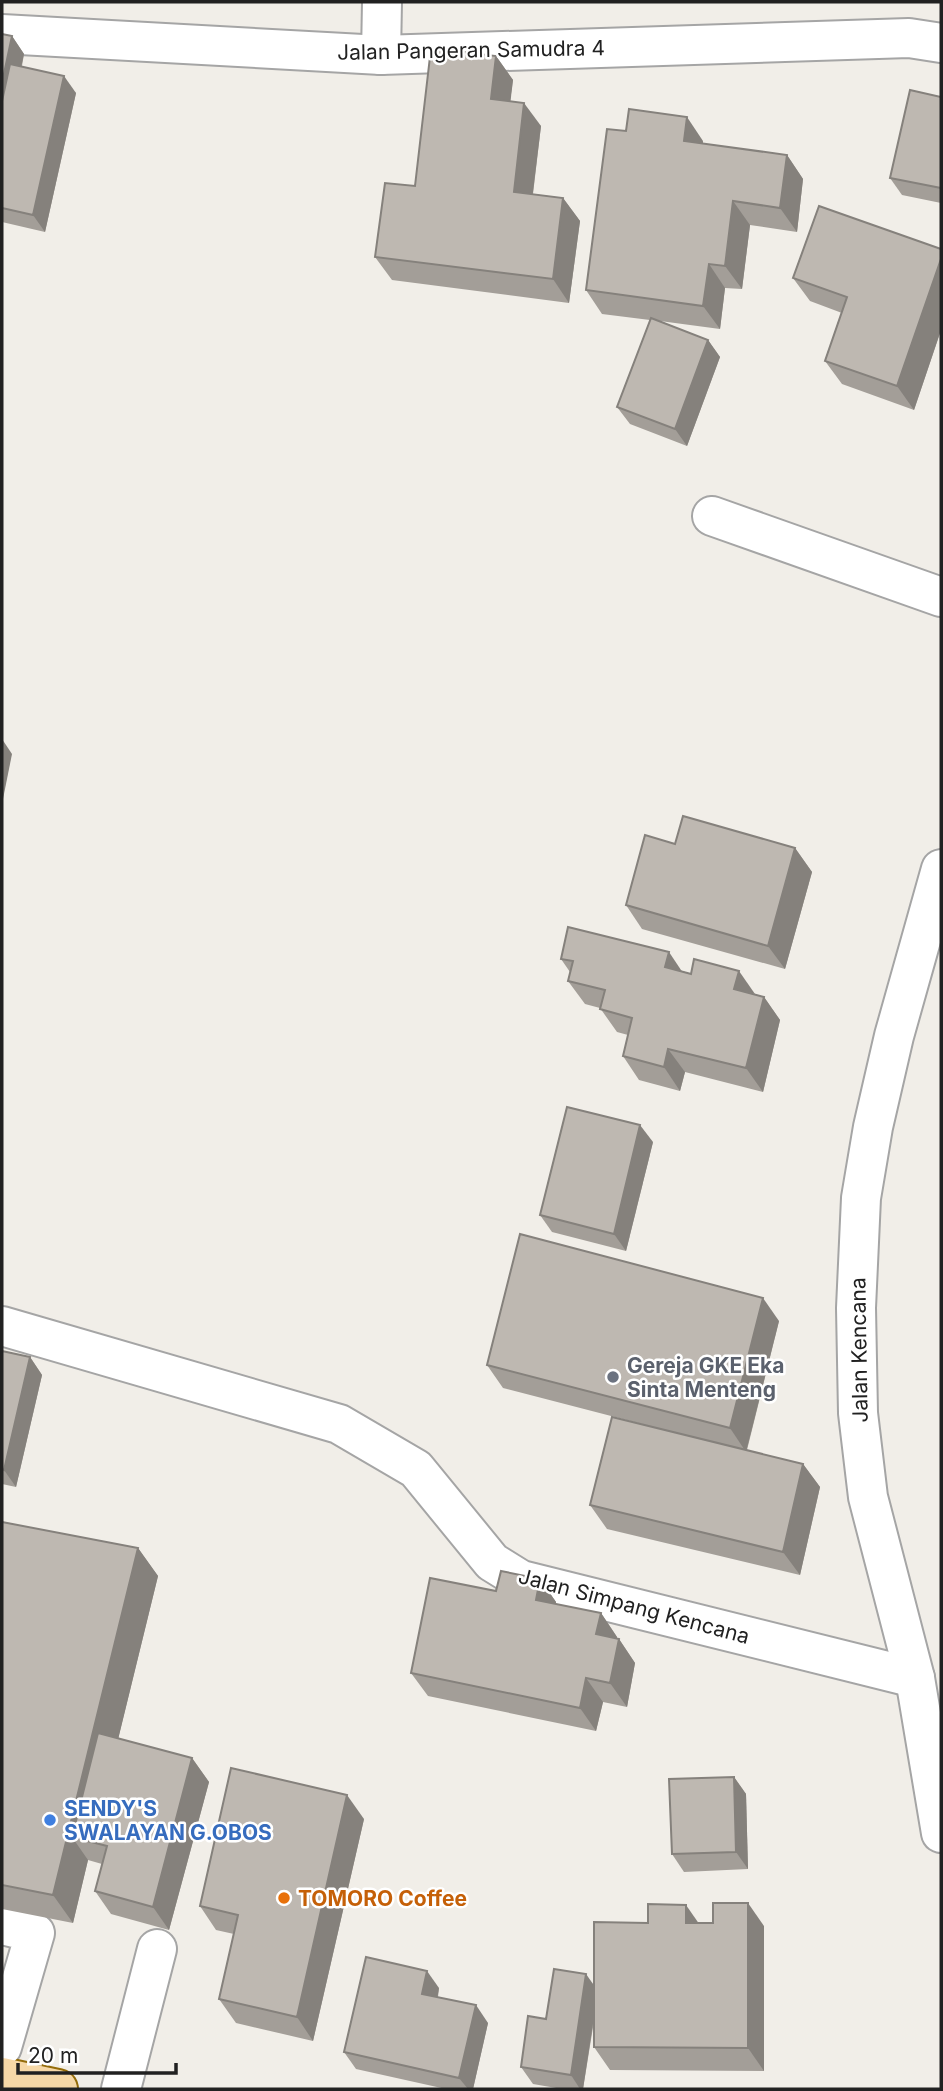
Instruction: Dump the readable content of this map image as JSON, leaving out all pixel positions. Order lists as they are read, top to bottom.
{
  "streets": {
    "street": ["Jalan Pangeran Samudra 4", "Jalan Kencana", "Jalan Simpang Kencana"]
  },
  "crossings": [
    ["Jalan Kencana", "Jalan Simpang Kencana"]
  ],
  "places": ["Gereja GKE Eka Sinta Menteng", "SENDY'S SWALAYAN G.OBOS", "TOMORO Coffee"],
  "scale_bar": "20 m"
}
